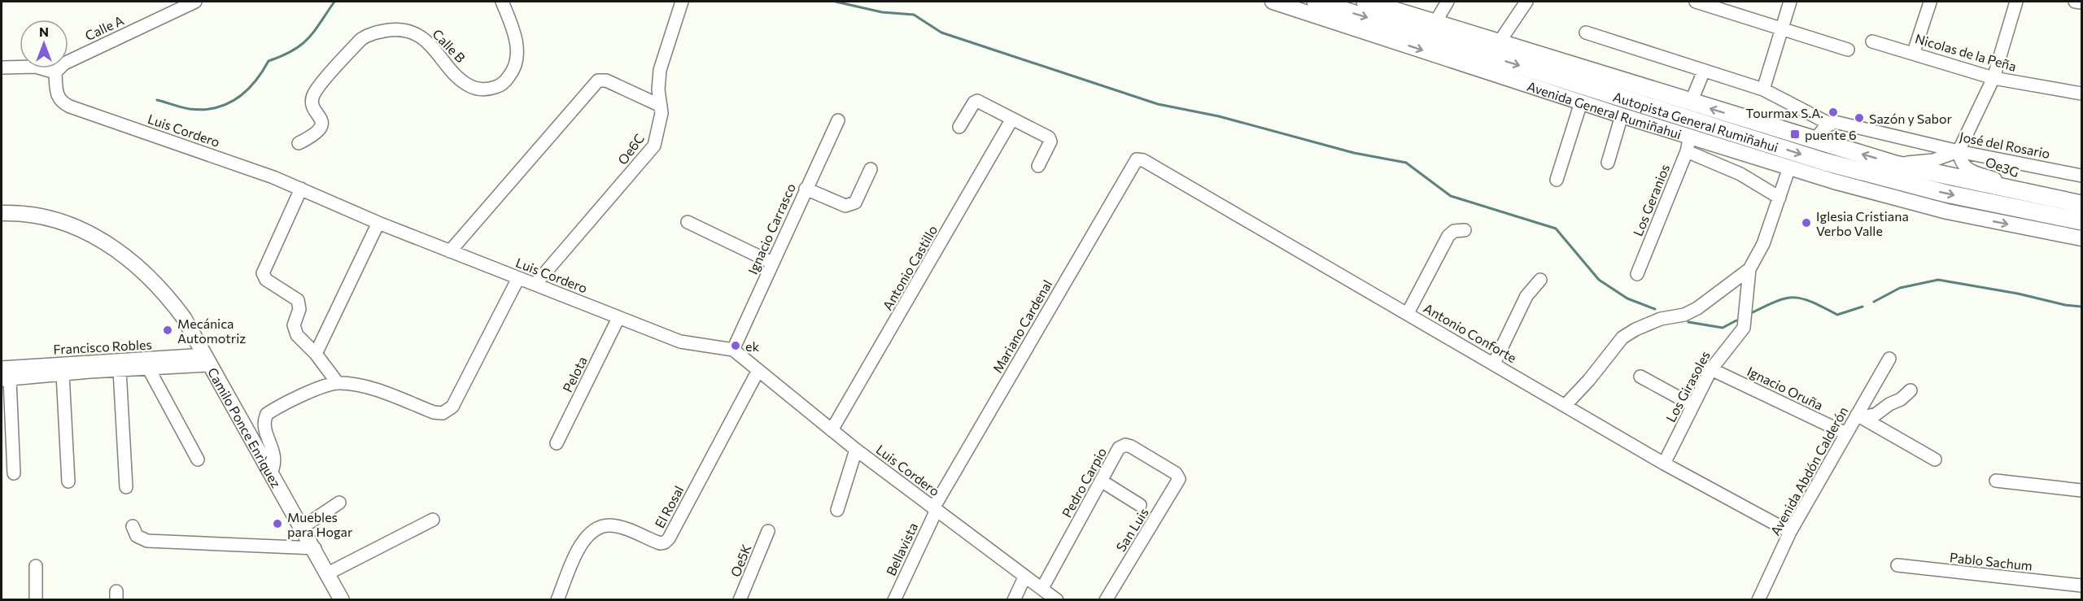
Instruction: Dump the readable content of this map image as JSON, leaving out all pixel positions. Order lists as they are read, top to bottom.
{
  "streets": {
    "highway": ["Autopista General Rumiñahui"],
    "main road": ["Avenida General Rumiñahui", "Camilo Ponce Enrìquez"],
    "street": [
      "Calle A",
      "Calle B",
      "Nicolas de la Peña",
      "Luis Cordero",
      "José del Rosario",
      "Oe6C",
      "Oe3G",
      "Los Geranios",
      "Ignacio Carrasco",
      "Antonio Castillo",
      "Mariano Cardenal",
      "Antonio Conforte",
      "Francisco Robles",
      "Pelota",
      "Los Girasoles",
      "Ignacio Oruña",
      "Avenida Abdón Calderón",
      "Pedro Carpio",
      "El Rosal",
      "San Luis",
      "Bellavista",
      "Oe5K",
      "Pablo Sachum"
    ]
  },
  "crossings": [
    ["Calle A", "Luis Cordero"],
    ["Avenida General Rumiñahui", "Los Geranios"],
    ["Avenida General Rumiñahui", "Los Girasoles"],
    ["Autopista General Rumiñahui", "Oe3G"],
    ["Luis Cordero", "Oe6C"],
    ["Luis Cordero", "Ignacio Carrasco"],
    ["Luis Cordero", "Antonio Castillo"],
    ["Luis Cordero", "Mariano Cardenal"],
    ["Luis Cordero", "Pelota"],
    ["Luis Cordero", "Pedro Carpio"],
    ["Luis Cordero", "El Rosal"],
    ["Luis Cordero", "Bellavista"],
    ["José del Rosario", "Oe3G"],
    ["Mariano Cardenal", "Antonio Conforte"],
    ["Mariano Cardenal", "Bellavista"],
    ["Antonio Conforte", "Los Girasoles"],
    ["Antonio Conforte", "Avenida Abdón Calderón"],
    ["Francisco Robles", "Camilo Ponce Enrìquez"],
    ["Los Girasoles", "Ignacio Oruña"],
    ["Ignacio Oruña", "Avenida Abdón Calderón"],
    ["Pedro Carpio", "San Luis"]
  ],
  "one_way": ["Avenida General Rumiñahui"],
  "places": {
    "other": [
      "Tourmax S.A.",
      "Sazón y Sabor",
      "Iglesia Cristiana Verbo Valle",
      "Mecánica Automotriz",
      "ek",
      "Muebles para Hogar"
    ],
    "transit": ["puente 6"]
  },
  "north": "top"
}
